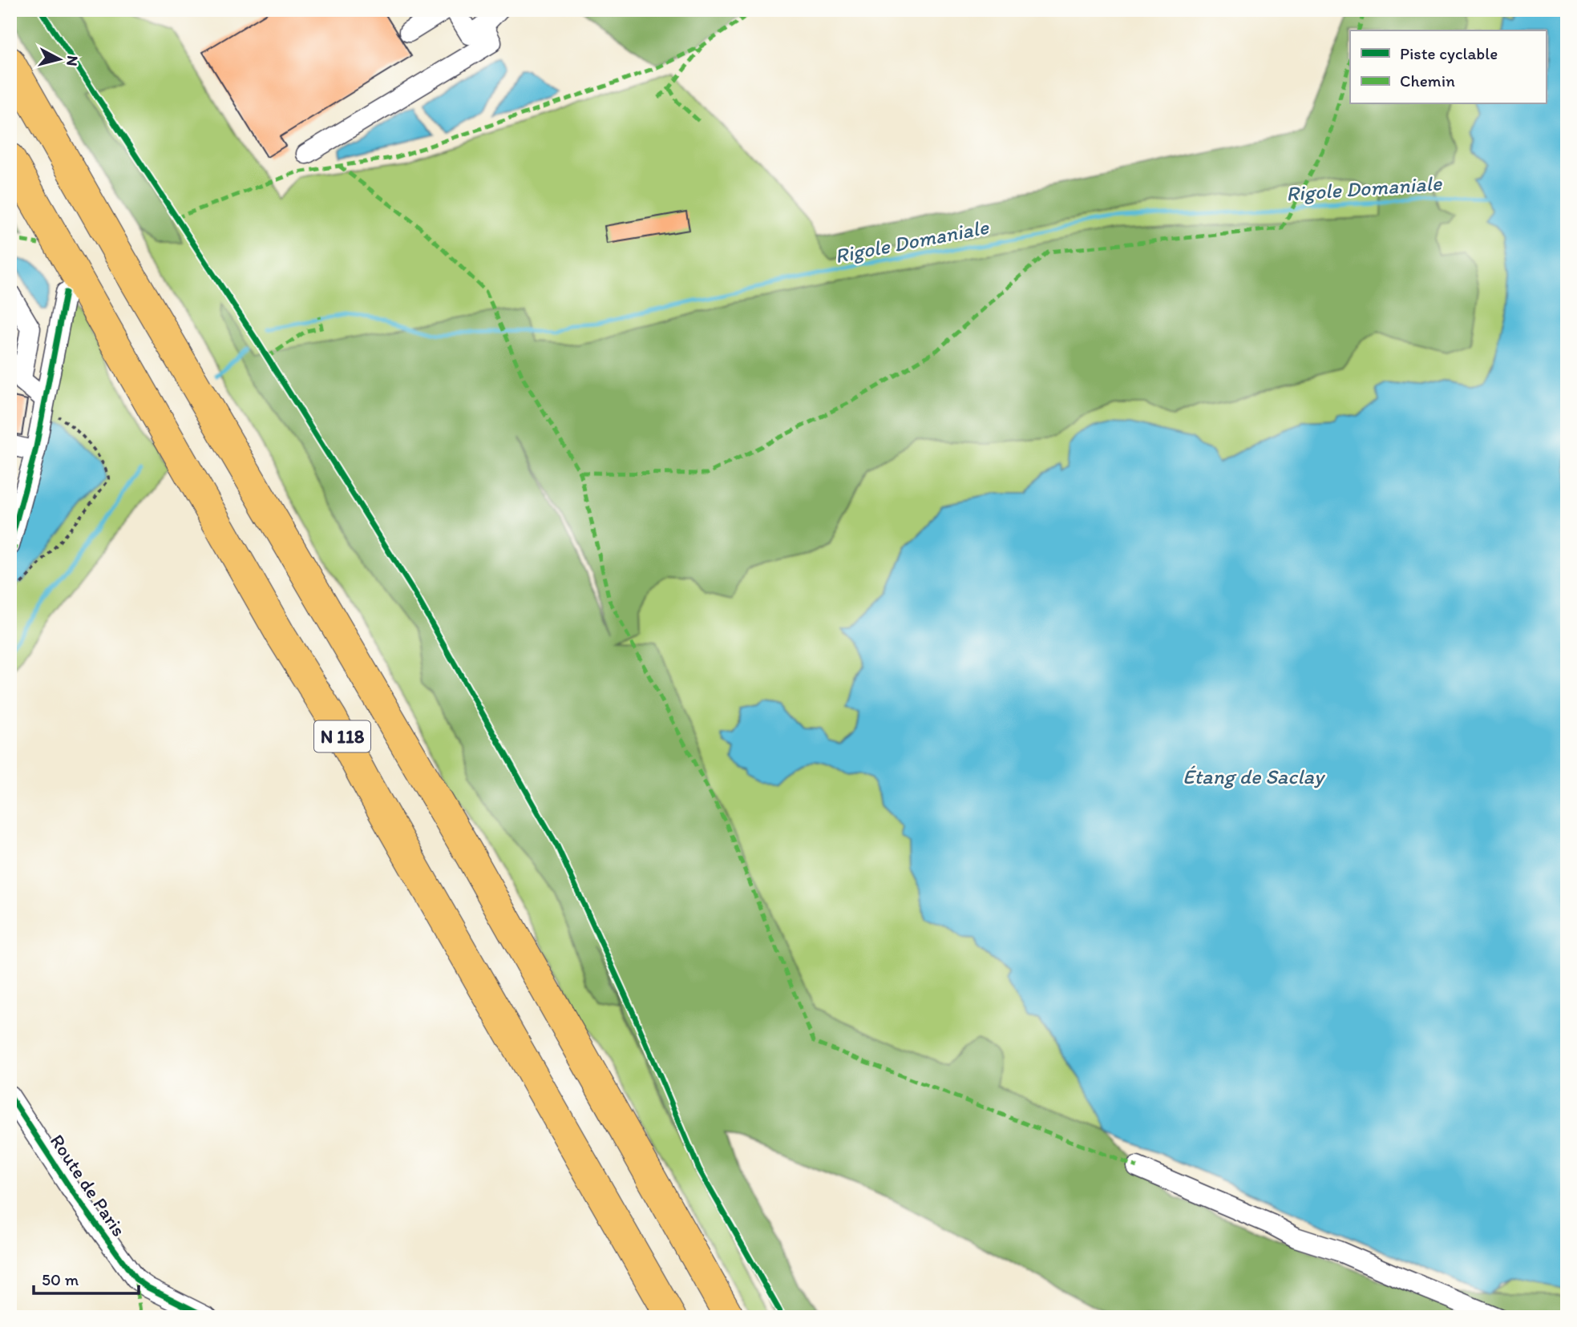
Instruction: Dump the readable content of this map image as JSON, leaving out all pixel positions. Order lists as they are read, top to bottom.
{
  "streets": {
    "highway": ["N 118"],
    "street": ["Route de Paris"]
  },
  "water": ["Rigole Domaniale", "Étang de Saclay"],
  "legend": ["Piste cyclable", "Chemin"],
  "scale_bar": "50 m",
  "north": "right"
}
